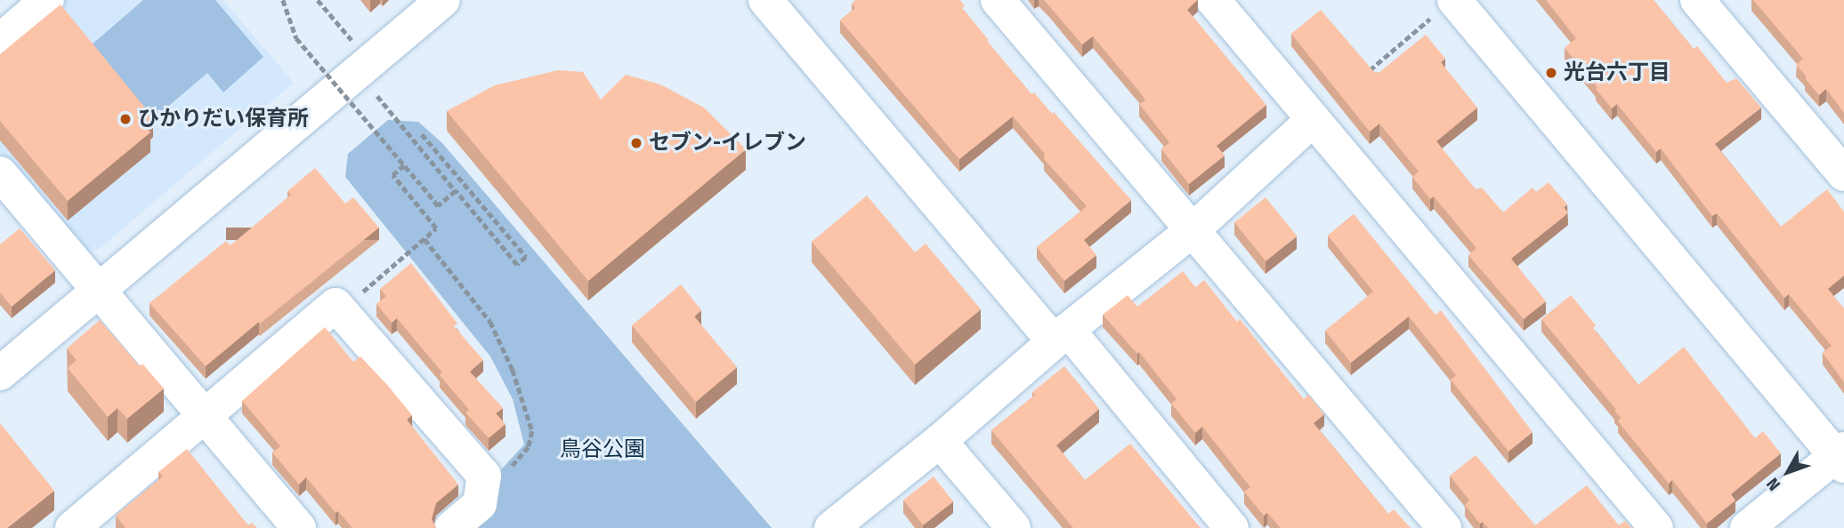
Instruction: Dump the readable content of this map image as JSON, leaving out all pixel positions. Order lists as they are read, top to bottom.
{
  "parks": ["鳥谷公園"],
  "places": ["光台六丁目", "ひかりだい保育所", "セブン-イレブン"],
  "north": "bottom left"
}
